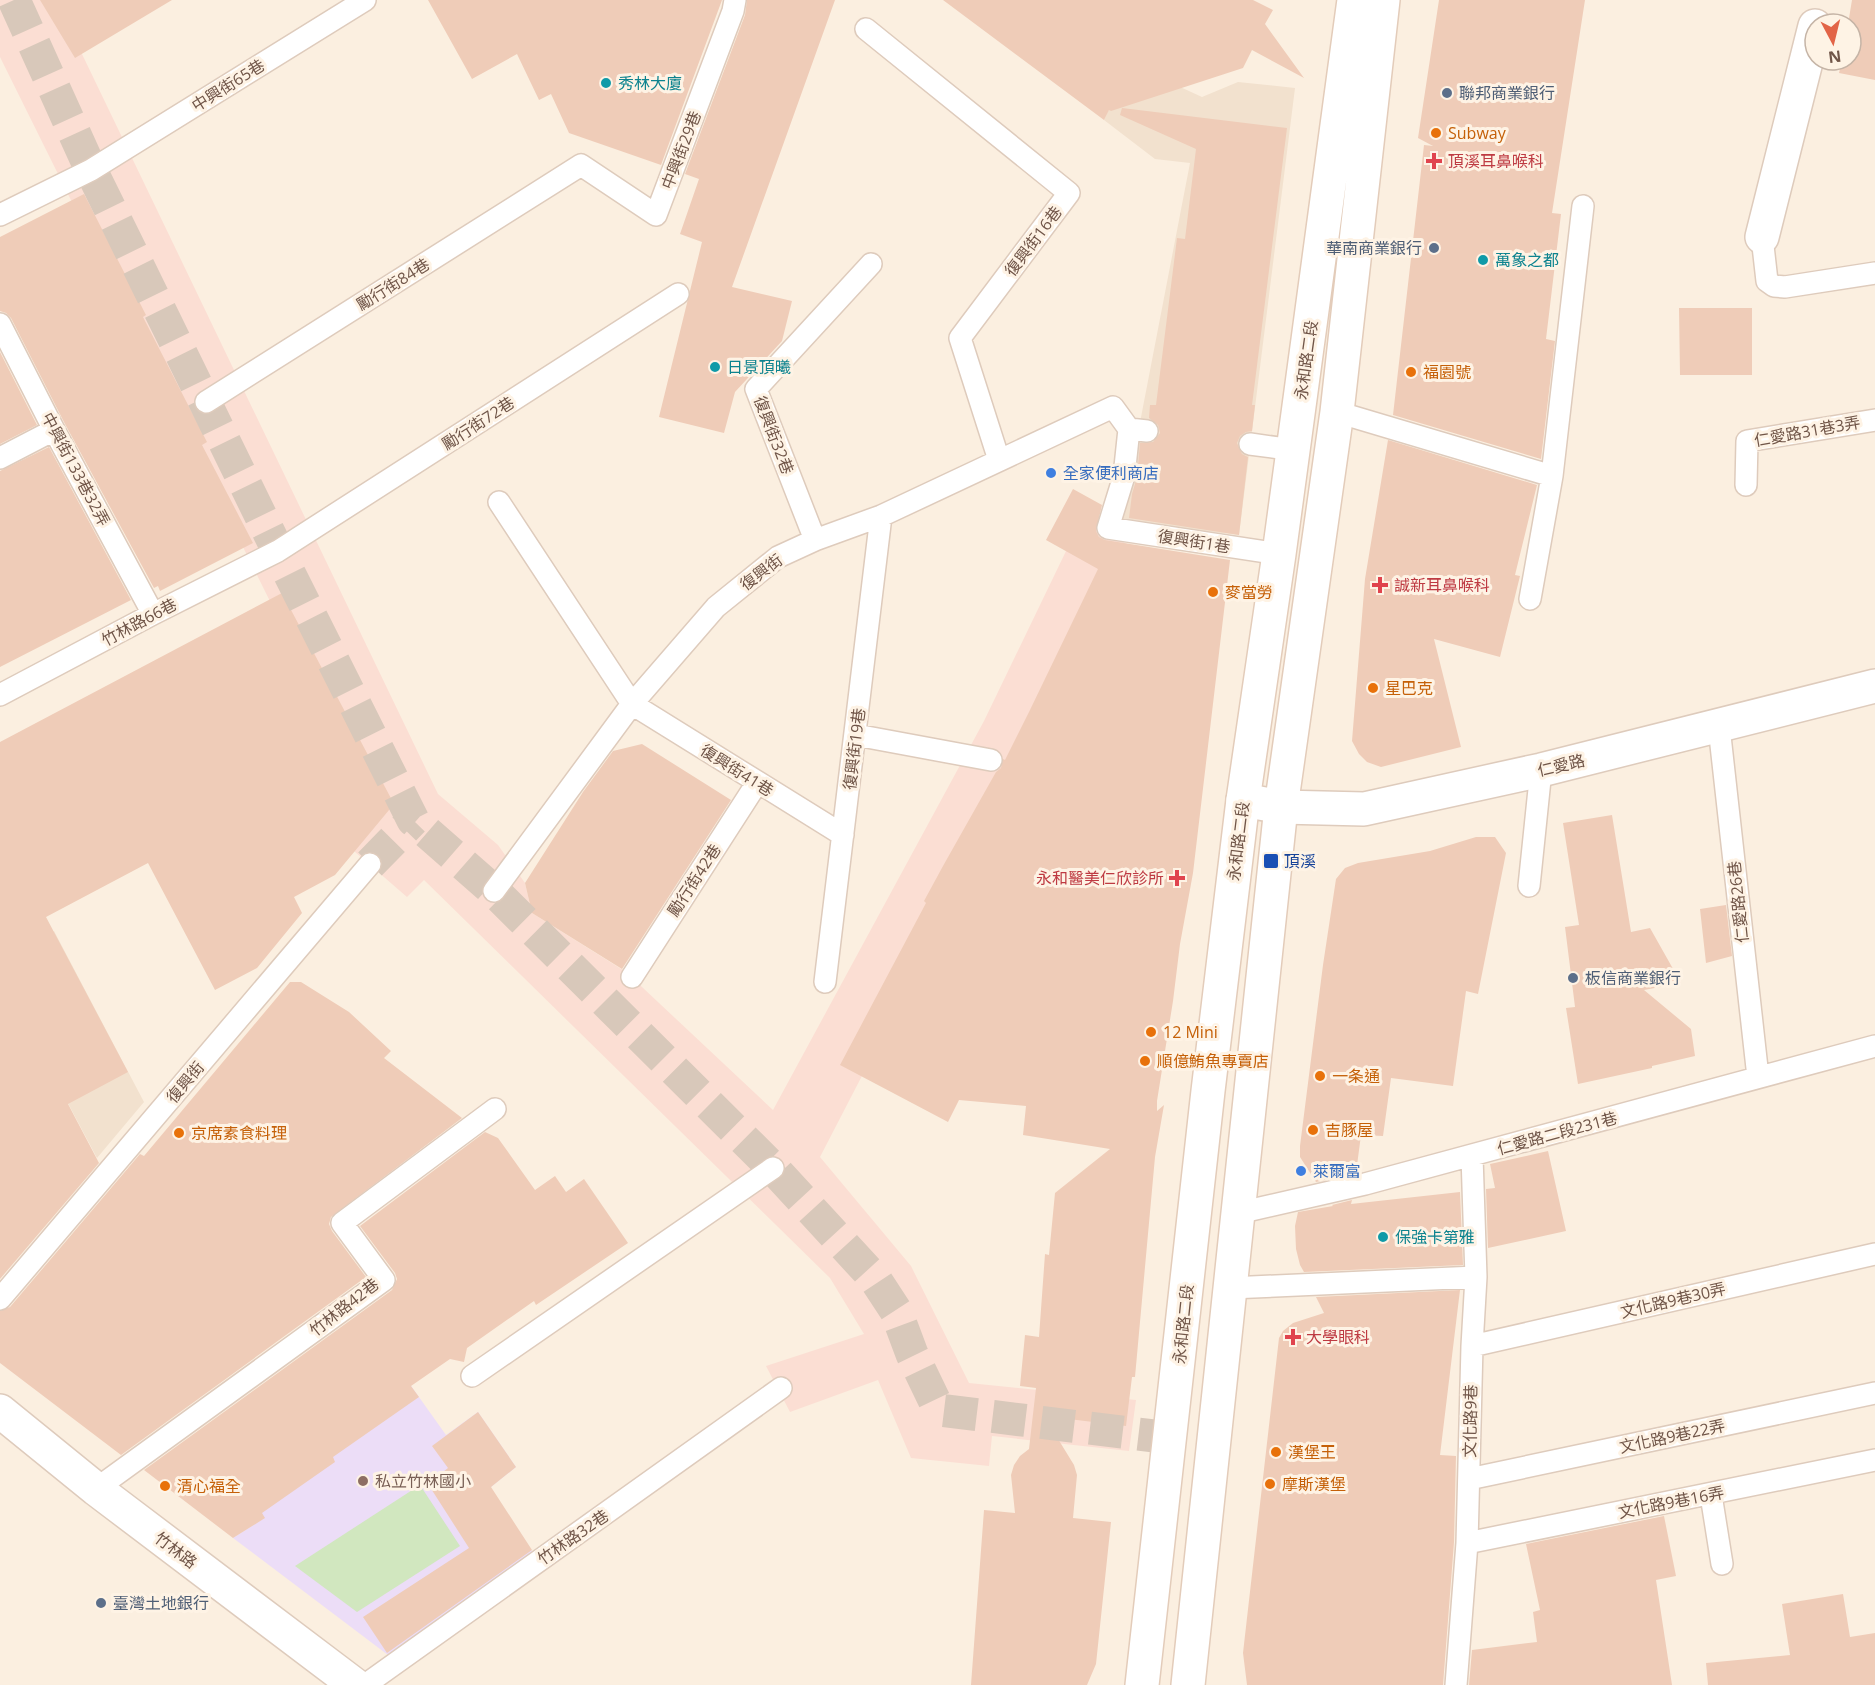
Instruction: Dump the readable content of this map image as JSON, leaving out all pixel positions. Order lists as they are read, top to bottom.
{
  "streets": {
    "main road": ["永和路二段", "仁愛路", "竹林路"],
    "lane": [
      "中興街65巷",
      "中興街29巷",
      "復興街16巷",
      "勵行街84巷",
      "勵行街72巷",
      "仁愛路31巷3弄",
      "復興街32巷",
      "中興街133巷32弄",
      "復興街1巷",
      "復興街",
      "竹林路66巷",
      "復興街19巷",
      "復興街41巷",
      "勵行街42巷",
      "仁愛路26巷",
      "仁愛路二段231巷",
      "文化路9巷30弄",
      "竹林路42巷",
      "文化路9巷",
      "文化路9巷22弄",
      "文化路9巷16弄",
      "竹林路32巷"
    ]
  },
  "crossings": [
    ["中興街29巷", "勵行街84巷"],
    ["復興街16巷", "復興街"],
    ["永和路二段", "復興街1巷"],
    ["永和路二段", "仁愛路"],
    ["勵行街72巷", "竹林路66巷"],
    ["復興街32巷", "復興街"],
    ["中興街133巷32弄", "竹林路66巷"],
    ["復興街1巷", "復興街"],
    ["復興街", "復興街19巷"],
    ["復興街", "復興街41巷"],
    ["復興街19巷", "復興街41巷"],
    ["仁愛路", "仁愛路26巷"],
    ["復興街41巷", "勵行街42巷"],
    ["仁愛路26巷", "仁愛路二段231巷"],
    ["仁愛路二段231巷", "文化路9巷"],
    ["文化路9巷30弄", "文化路9巷"],
    ["竹林路42巷", "竹林路"],
    ["文化路9巷", "文化路9巷22弄"],
    ["文化路9巷", "文化路9巷16弄"]
  ],
  "places": {
    "other": [
      "秀林大廈",
      "聯邦商業銀行",
      "Subway",
      "華南商業銀行",
      "萬象之都",
      "日景頂曦",
      "福園號",
      "全家便利商店",
      "麥當勞",
      "星巴克",
      "板信商業銀行",
      "12 Mini",
      "順億鮪魚專賣店",
      "一条通",
      "吉豚屋",
      "京席素食料理",
      "萊爾富",
      "保強卡第雅",
      "漢堡王",
      "私立竹林國小",
      "摩斯漢堡",
      "清心福全",
      "臺灣土地銀行"
    ],
    "health": [
      "頂溪耳鼻喉科",
      "誠新耳鼻喉科",
      "永和醫美仁欣診所",
      "大學眼科"
    ],
    "transit": ["頂溪"]
  },
  "north": "bottom"
}
